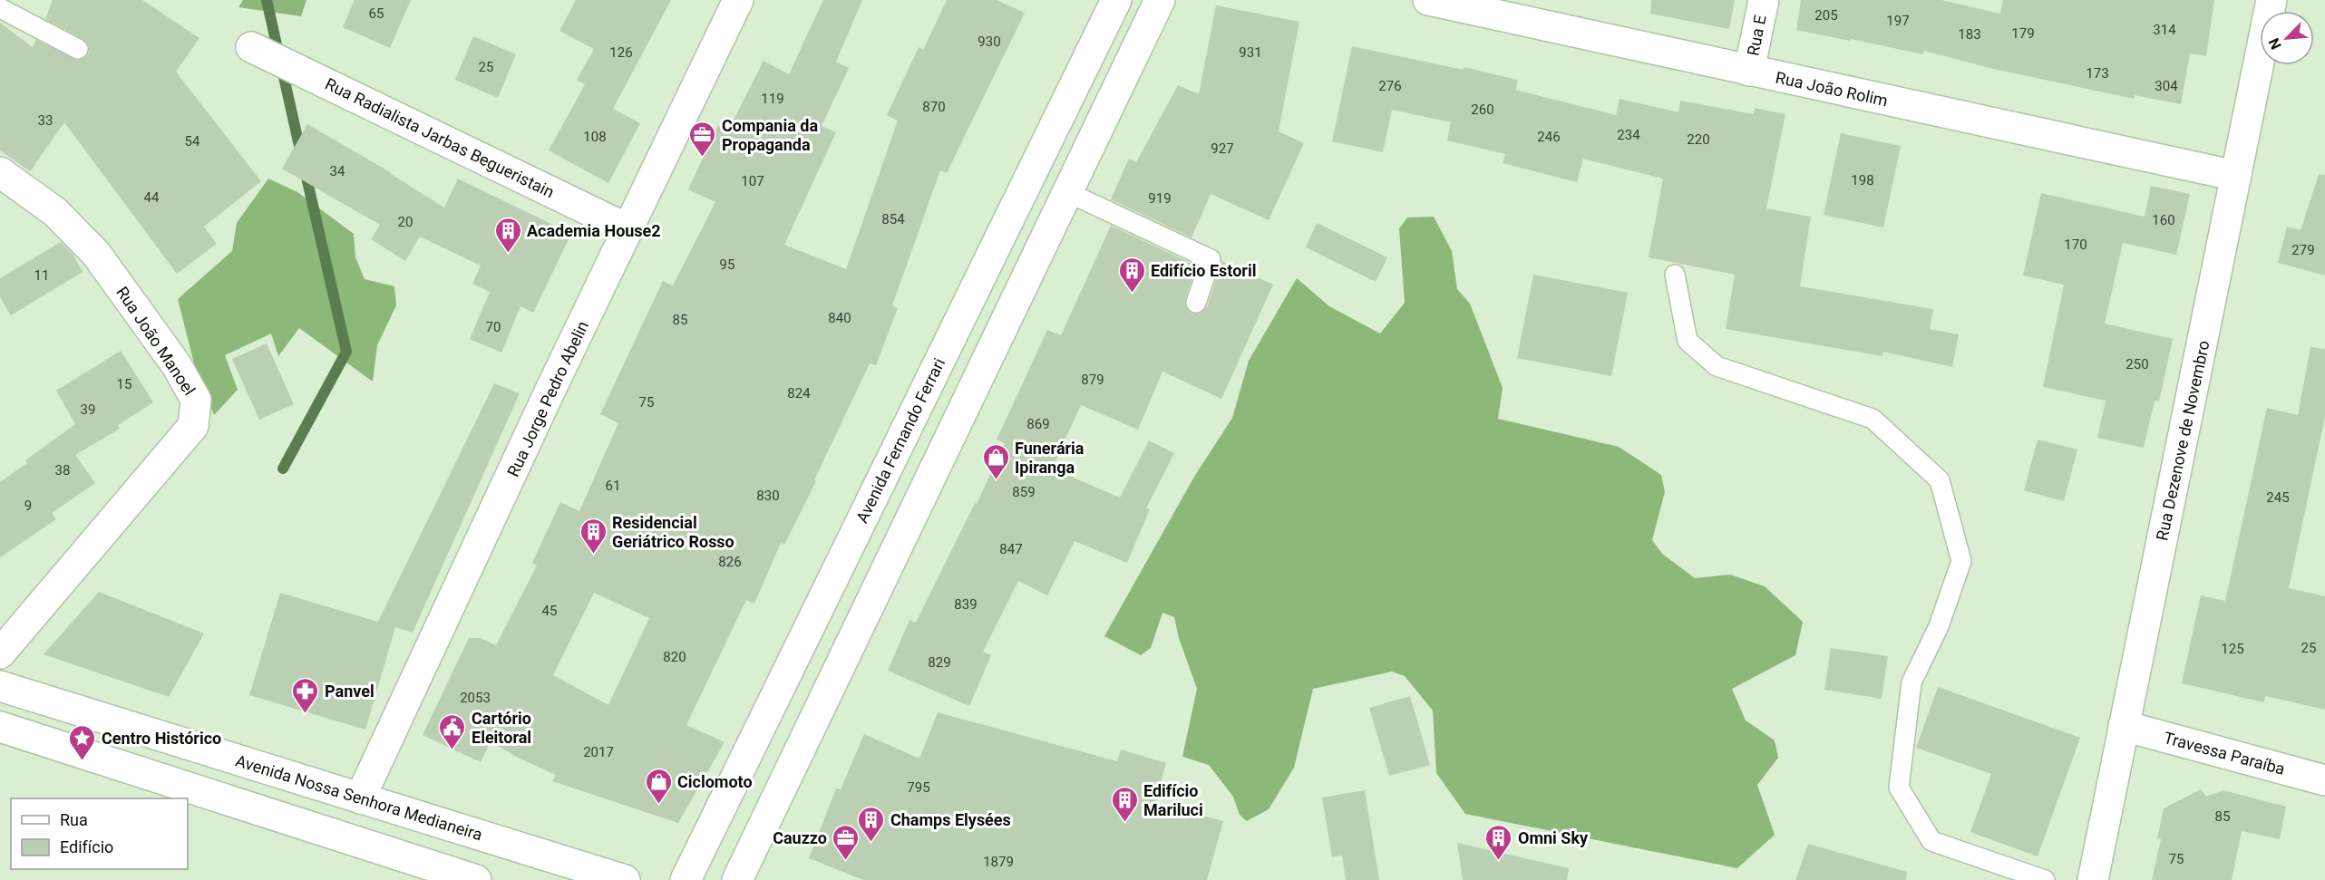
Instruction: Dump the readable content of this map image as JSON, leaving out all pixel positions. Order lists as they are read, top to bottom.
{
  "streets": {
    "street": [
      "Rua E",
      "Rua João Rolim",
      "Rua Radialista Jarbas Begueristain",
      "Rua João Manoel",
      "Rua Jorge Pedro Abelin",
      "Avenida Fernando Ferrari",
      "Rua Dezenove de Novembro",
      "Travessa Paraíba",
      "Avenida Nossa Senhora Medianeira"
    ]
  },
  "crossings": [
    ["Rua E", "Rua João Rolim"],
    ["Rua João Rolim", "Rua Dezenove de Novembro"],
    ["Rua Radialista Jarbas Begueristain", "Rua Jorge Pedro Abelin"],
    ["Rua Jorge Pedro Abelin", "Avenida Nossa Senhora Medianeira"],
    ["Rua Dezenove de Novembro", "Travessa Paraíba"]
  ],
  "places": {
    "office": ["Compania da Propaganda", "Cauzzo"],
    "building": [
      "Academia House2",
      "Edifício Estoril",
      "Residencial Geriátrico Rosso",
      "Edifício Mariluci",
      "Champs Elysées",
      "Omni Sky"
    ],
    "shop": ["Funerária Ipiranga", "Ciclomoto"],
    "pharmacy": ["Panvel"],
    "public building": ["Cartório Eleitoral"],
    "place": ["Centro Histórico"]
  },
  "house_numbers": [
    "65",
    "205",
    "197",
    "314",
    "179",
    "183",
    "930",
    "126",
    "931",
    "25",
    "173",
    "276",
    "304",
    "119",
    "870",
    "260",
    "33",
    "234",
    "108",
    "246",
    "220",
    "54",
    "927",
    "34",
    "198",
    "107",
    "44",
    "919",
    "854",
    "160",
    "20",
    "170",
    "279",
    "95",
    "11",
    "840",
    "85",
    "70",
    "250",
    "879",
    "15",
    "824",
    "75",
    "39",
    "869",
    "38",
    "61",
    "859",
    "830",
    "245",
    "9",
    "847",
    "826",
    "839",
    "45",
    "25",
    "125",
    "820",
    "829",
    "2053",
    "2017",
    "795",
    "85",
    "75",
    "1879"
  ],
  "legend": ["Rua", "Edifício"],
  "north": "bottom left"
}
